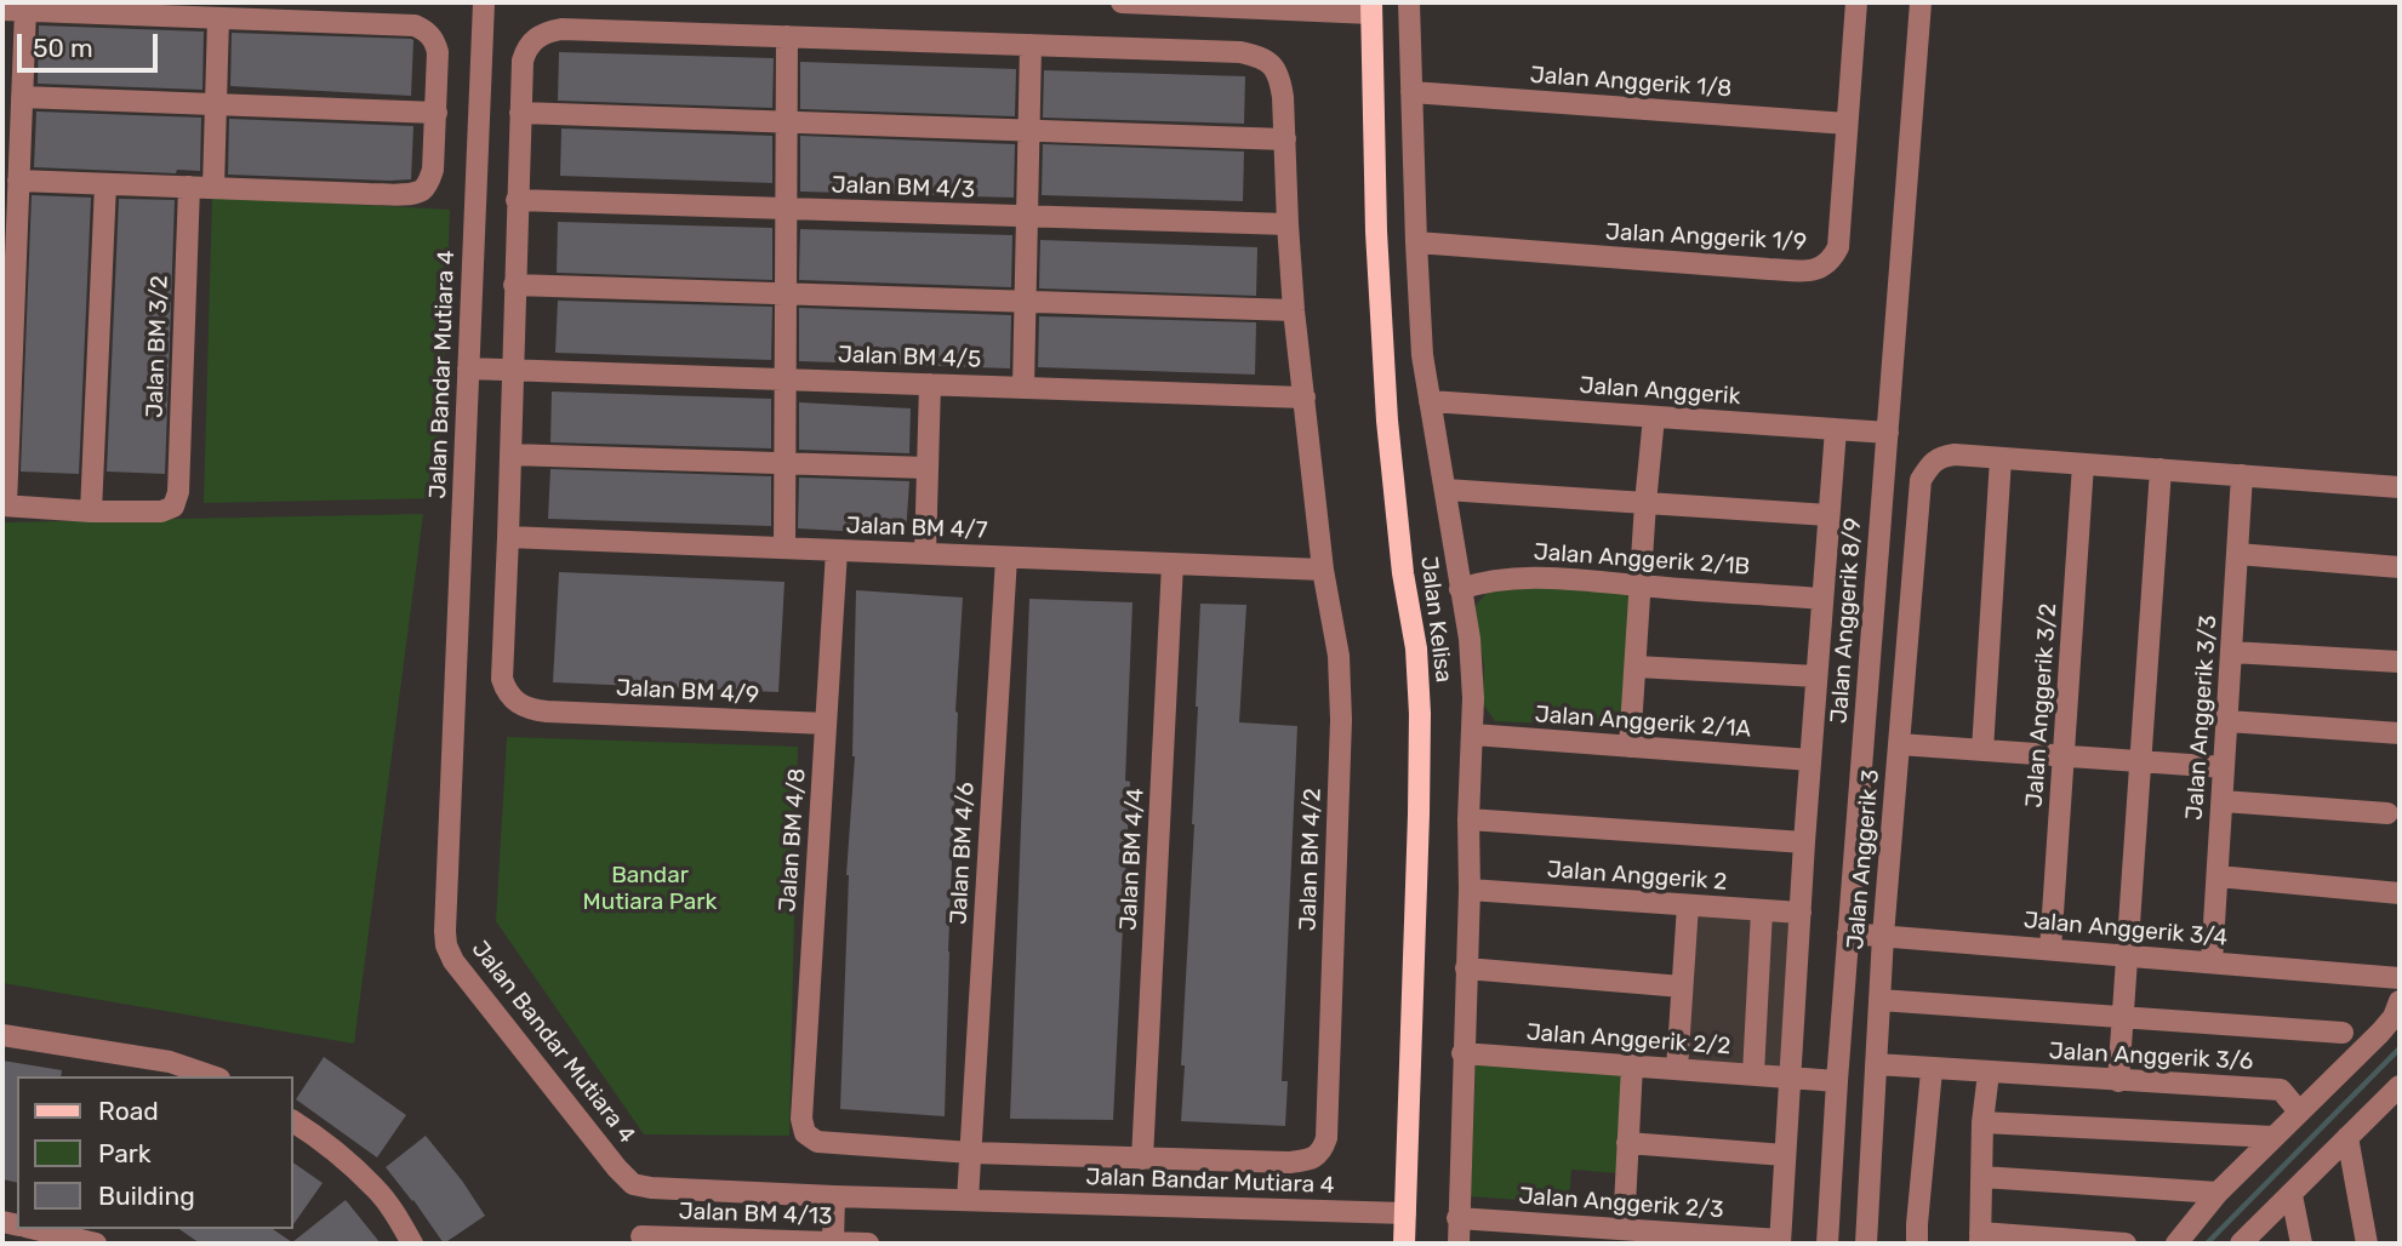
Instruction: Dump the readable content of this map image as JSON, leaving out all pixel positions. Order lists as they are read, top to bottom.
{
  "streets": {
    "main road": ["Jalan Kelisa"],
    "street": [
      "Jalan Anggerik 1/8",
      "Jalan BM 4/3",
      "Jalan Anggerik 1/9",
      "Jalan BM 3/2",
      "Jalan BM 4/5",
      "Jalan Bandar Mutiara 4",
      "Jalan Anggerik",
      "Jalan BM 4/7",
      "Jalan Anggerik 2/1B",
      "Jalan Anggerik 8/9",
      "Jalan BM 4/9",
      "Jalan Anggerik 3/2",
      "Jalan Anggerik 3/3",
      "Jalan Anggerik 2/1A",
      "Jalan BM 4/8",
      "Jalan BM 4/6",
      "Jalan BM 4/4",
      "Jalan BM 4/2",
      "Jalan Anggerik 3",
      "Jalan Anggerik 2",
      "Jalan Anggerik 3/4",
      "Jalan Anggerik 2/2",
      "Jalan Anggerik 3/6",
      "Jalan Anggerik 2/3",
      "Jalan BM 4/13"
    ]
  },
  "crossings": [
    ["Jalan Anggerik 1/8", "Jalan Anggerik 1/9"],
    ["Jalan BM 4/3", "Jalan BM 4/2"],
    ["Jalan BM 4/5", "Jalan Bandar Mutiara 4"],
    ["Jalan BM 4/5", "Jalan BM 4/2"],
    ["Jalan Bandar Mutiara 4", "Jalan Kelisa"],
    ["Jalan Bandar Mutiara 4", "Jalan BM 4/6"],
    ["Jalan Anggerik", "Jalan Anggerik 8/9"],
    ["Jalan BM 4/7", "Jalan BM 4/9"],
    ["Jalan BM 4/7", "Jalan BM 4/8"],
    ["Jalan BM 4/7", "Jalan BM 4/6"],
    ["Jalan BM 4/7", "Jalan BM 4/4"],
    ["Jalan BM 4/7", "Jalan BM 4/2"],
    ["Jalan Anggerik 8/9", "Jalan Anggerik 3/4"],
    ["Jalan Anggerik 8/9", "Jalan Anggerik 2/2"],
    ["Jalan BM 4/9", "Jalan BM 4/8"],
    ["Jalan Anggerik 3/2", "Jalan Anggerik 3/4"],
    ["Jalan Anggerik 3/3", "Jalan Anggerik 3/4"],
    ["Jalan BM 4/8", "Jalan BM 4/6"],
    ["Jalan BM 4/4", "Jalan BM 4/2"],
    ["Jalan Anggerik 3", "Jalan Anggerik 3/4"],
    ["Jalan Anggerik 3", "Jalan Anggerik 3/6"]
  ],
  "parks": ["Bandar Mutiara Park"],
  "legend": ["Road", "Park", "Building"],
  "scale_bar": "50 m"
}
